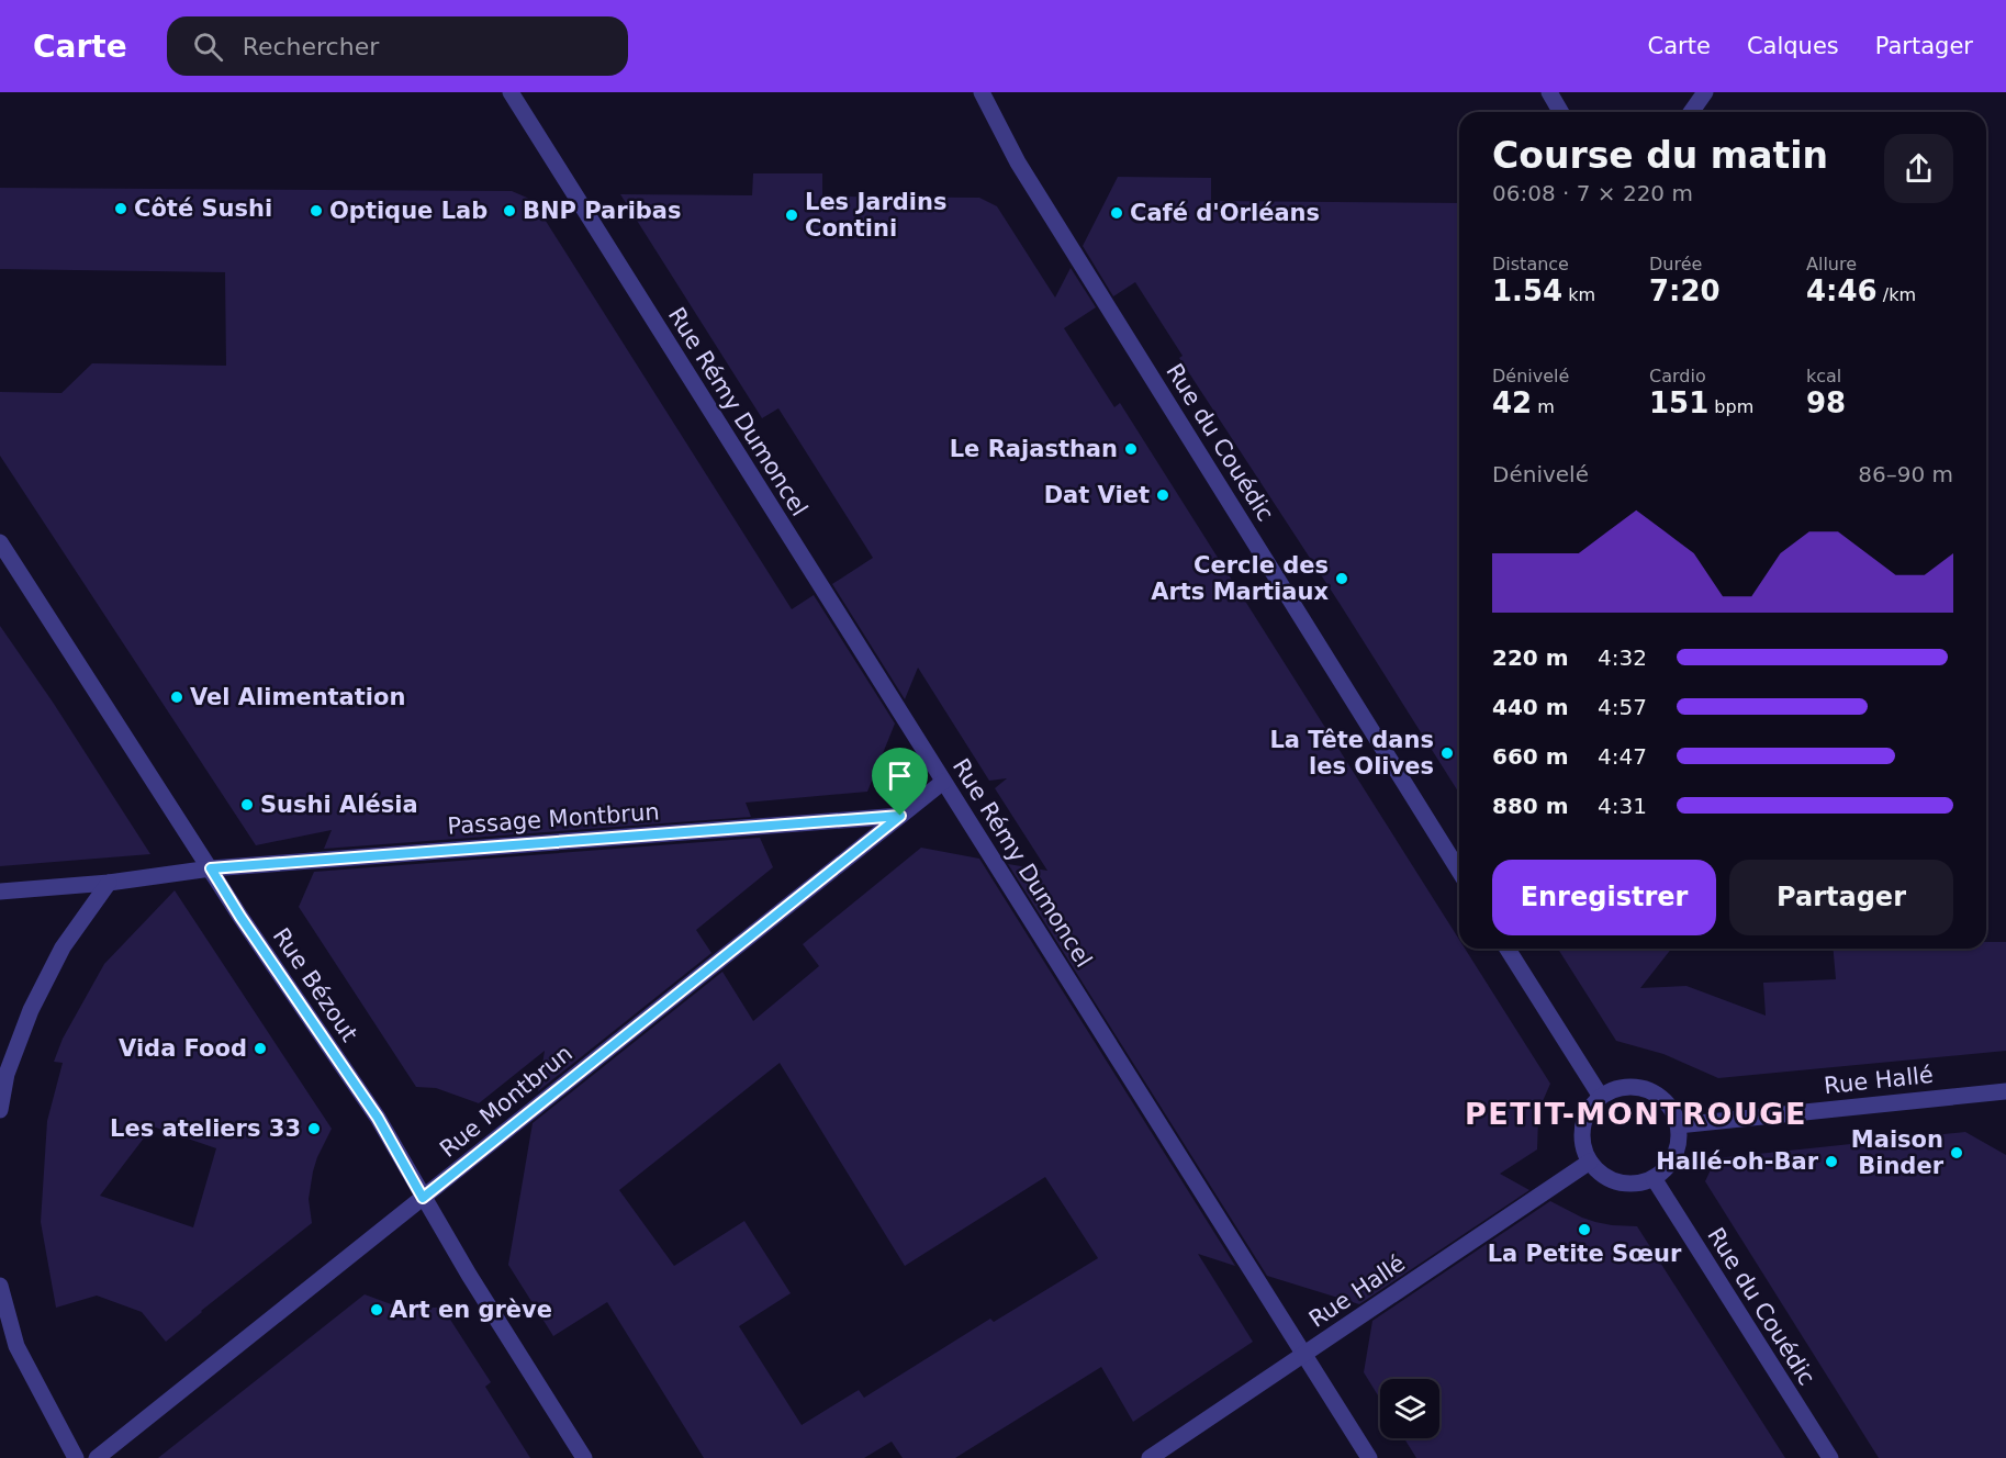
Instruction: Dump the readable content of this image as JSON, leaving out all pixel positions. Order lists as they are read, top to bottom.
{
  "streets": {
    "street": [
      "Rue Rémy Dumoncel",
      "Rue du Couédic",
      "Passage Montbrun",
      "Rue Bézout",
      "Rue Hallé",
      "Rue Montbrun"
    ]
  },
  "crossings": [
    ["Rue Rémy Dumoncel", "Rue Hallé"],
    ["Rue Rémy Dumoncel", "Rue Montbrun"],
    ["Rue du Couédic", "Rue Hallé"],
    ["Passage Montbrun", "Rue Bézout"],
    ["Passage Montbrun", "Rue Montbrun"],
    ["Rue Bézout", "Rue Montbrun"]
  ],
  "districts": ["PETIT-MONTROUGE"],
  "places": [
    "Côté Sushi",
    "Optique Lab",
    "BNP Paribas",
    "Café d'Orléans",
    "Les Jardins Contini",
    "Le Rajasthan",
    "Dat Viet",
    "Cercle des Arts Martiaux",
    "Vel Alimentation",
    "La Tête dans les Olives",
    "Sushi Alésia",
    "Vida Food",
    "Les ateliers 33",
    "Maison Binder",
    "Hallé-oh-Bar",
    "La Petite Sœur",
    "Art en grève"
  ],
  "page": {
    "header": "Carte",
    "search": "Rechercher",
    "nav": ["Carte", "Calques", "Partager"],
    "heading": ["Course du matin", "06:08 · 7 × 220 m"],
    "stats": [
      ["Distance", "1.54 km"],
      ["Durée", "7:20"],
      ["Allure", "4:46 /km"],
      ["Dénivelé", "42 m"],
      ["Cardio", "151 bpm"],
      ["kcal", "98"]
    ],
    "chart": ["Dénivelé", "86–90 m"],
    "list": [
      {
        "name": "220 m",
        "note": "4:32"
      },
      {
        "name": "440 m",
        "note": "4:57"
      },
      {
        "name": "660 m",
        "note": "4:47"
      },
      {
        "name": "880 m",
        "note": "4:31"
      }
    ],
    "buttons": ["Enregistrer", "Partager"]
  }
}
